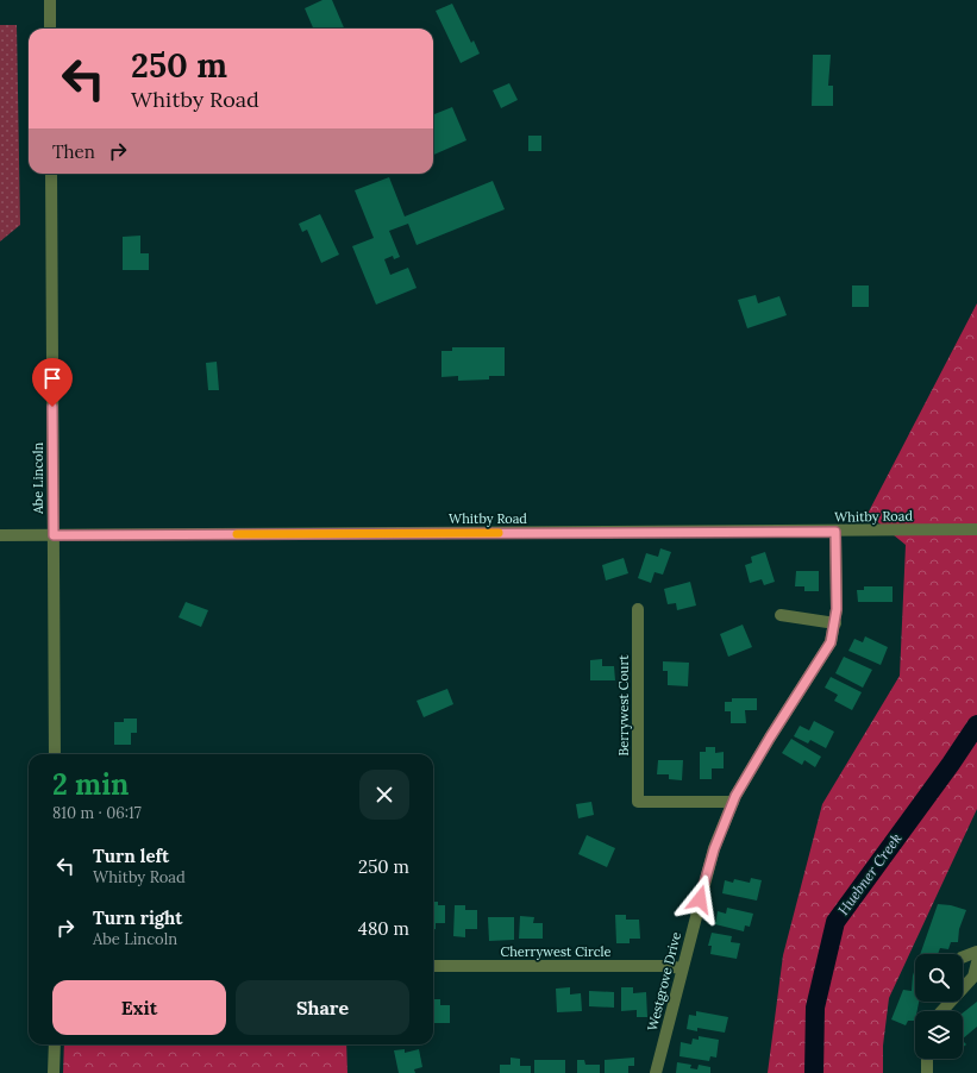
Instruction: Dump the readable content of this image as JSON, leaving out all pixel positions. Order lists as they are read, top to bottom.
{
  "streets": {
    "street": [
      "Abe Lincoln",
      "Whitby Road",
      "Berrywest Court",
      "Cherrywest Circle",
      "Westgrove Drive"
    ]
  },
  "crossings": [
    ["Abe Lincoln", "Whitby Road"],
    ["Whitby Road", "Westgrove Drive"],
    ["Berrywest Court", "Westgrove Drive"],
    ["Cherrywest Circle", "Westgrove Drive"]
  ],
  "water": ["Huebner Creek"],
  "page": {
    "turn": ["250 m", "Whitby Road"],
    "then": "Then",
    "heading": ["2 min", "810 m · 06:17"],
    "list": [
      {
        "name": "Turn left",
        "note": "Whitby Road",
        "value": "250 m"
      },
      {
        "name": "Turn right",
        "note": "Abe Lincoln",
        "value": "480 m"
      }
    ],
    "buttons": ["Exit", "Share"]
  }
}
